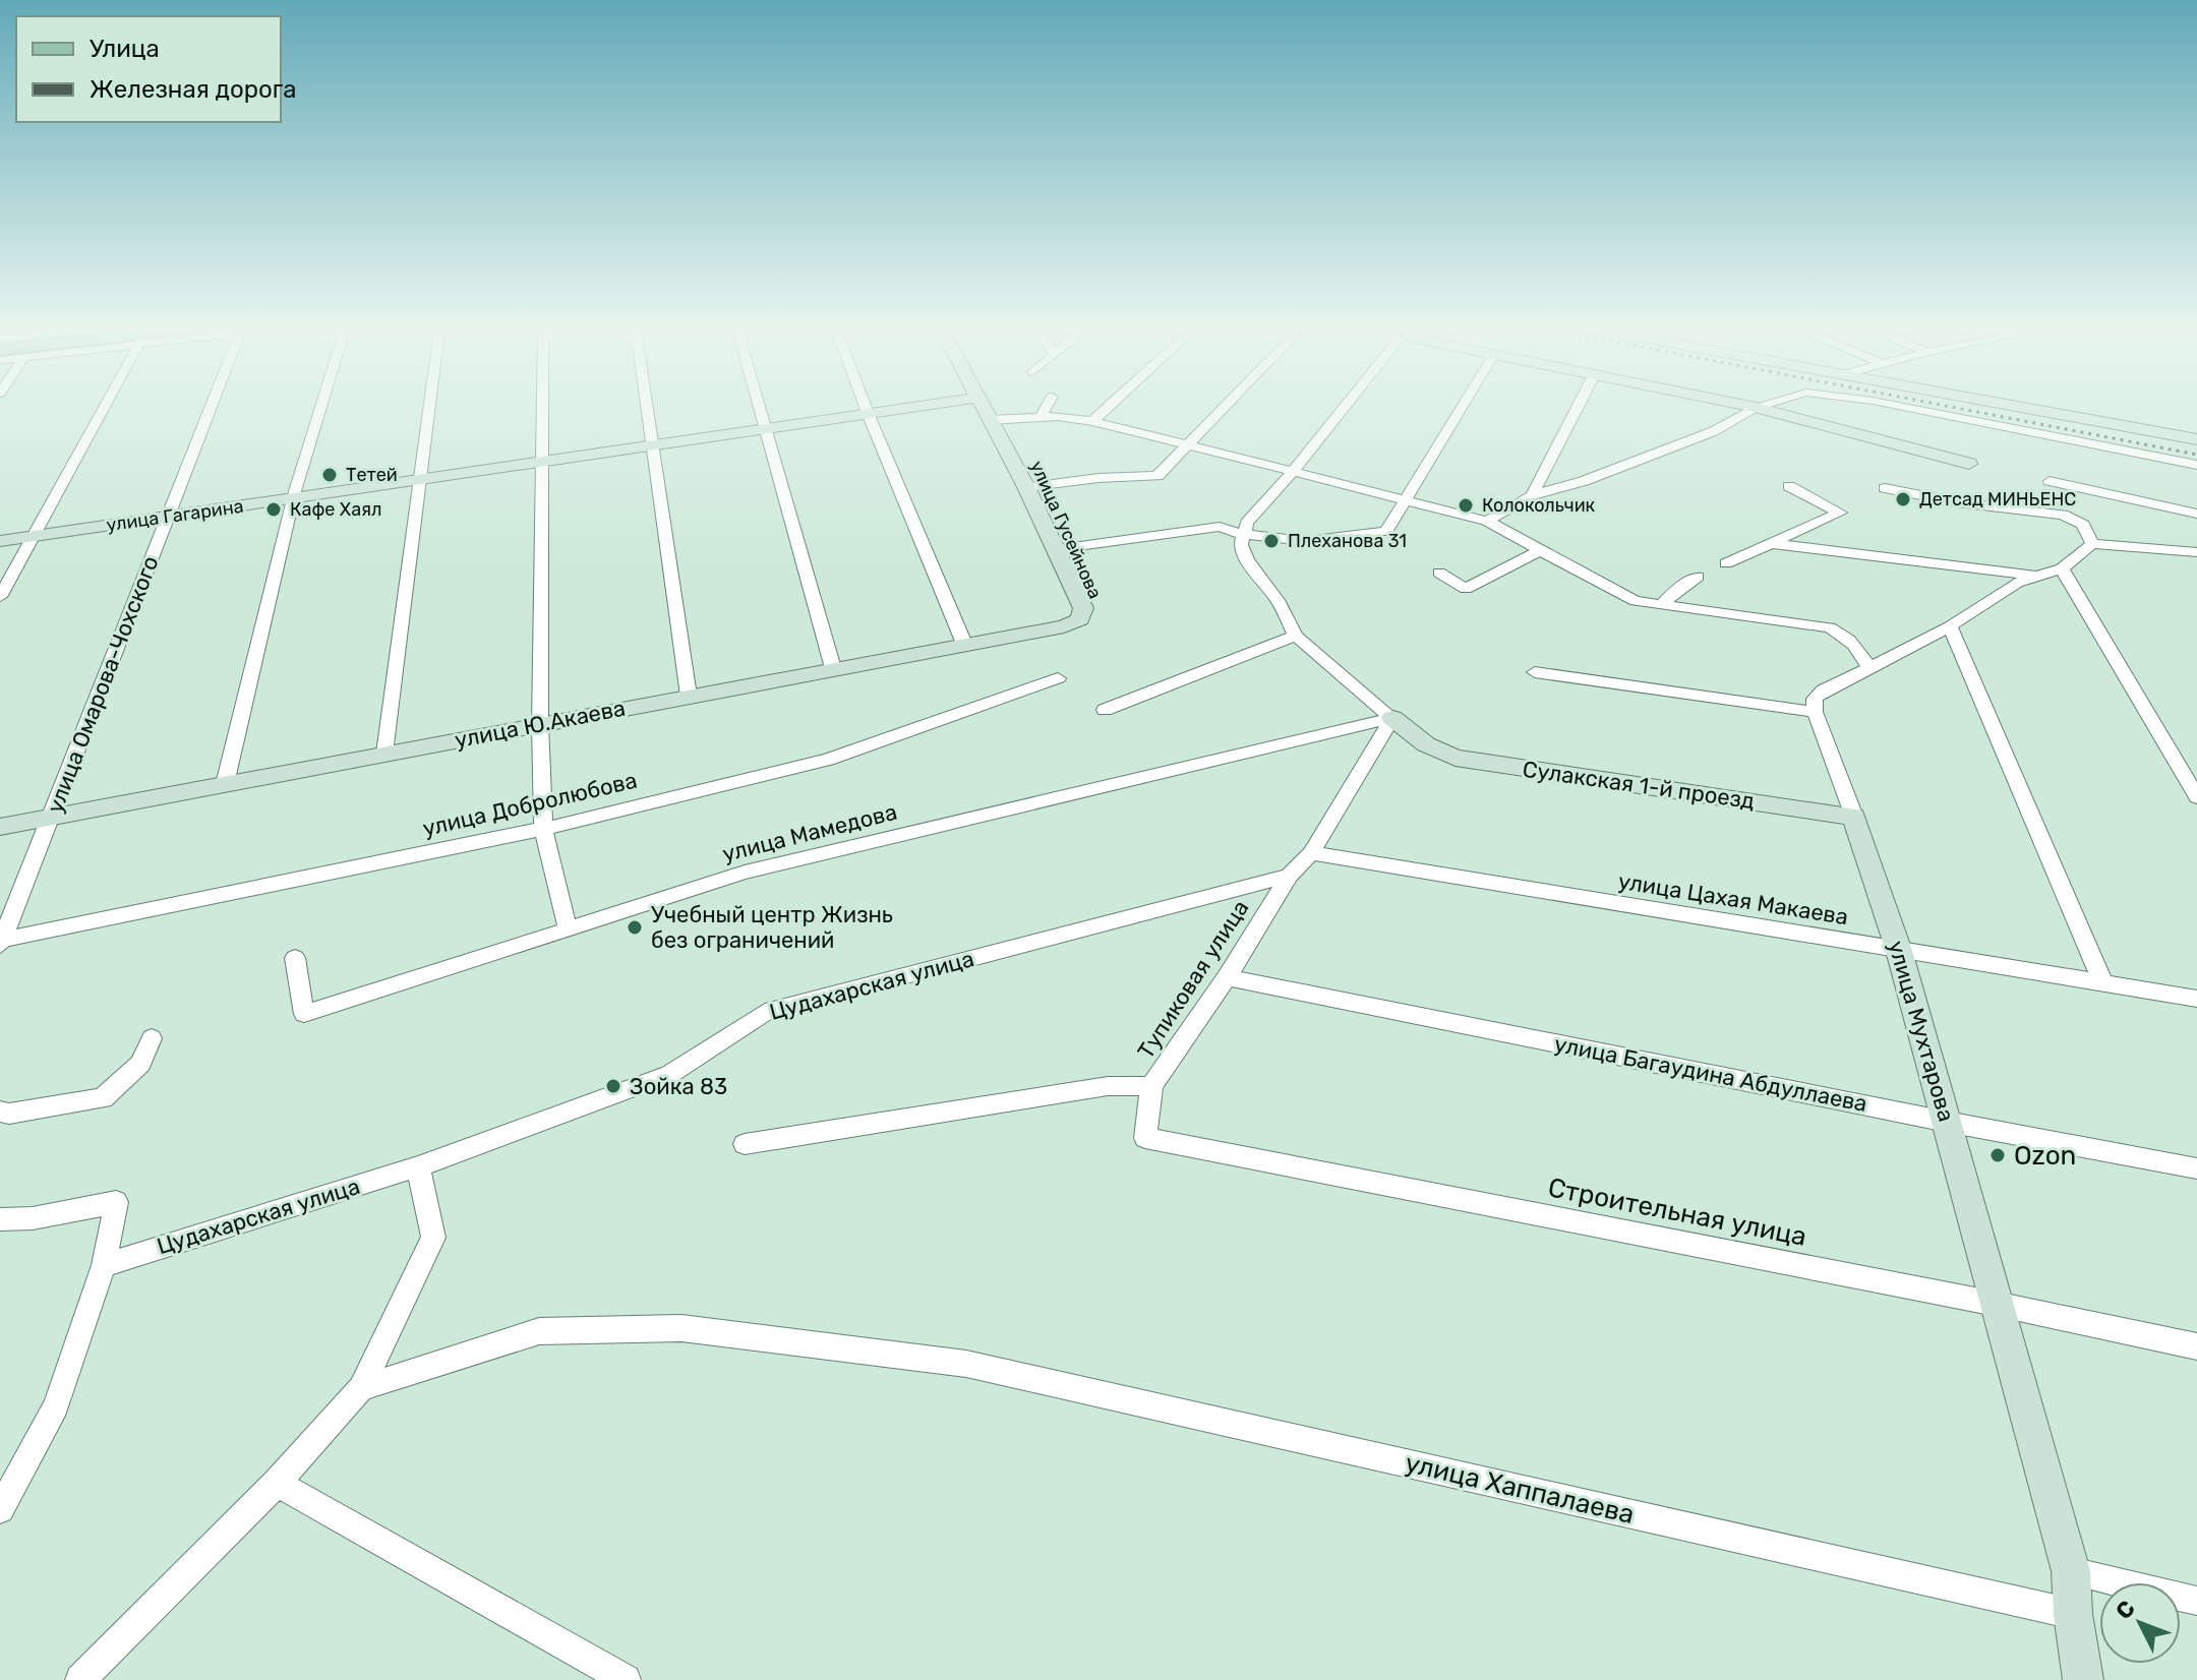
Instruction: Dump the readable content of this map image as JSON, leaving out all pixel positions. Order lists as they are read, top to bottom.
{
  "streets": {
    "main road": [
      "улица Гагарина",
      "улица Гусейнова",
      "улица Ю.Акаева",
      "Сулакская 1-й проезд",
      "улица Мухтарова"
    ],
    "street": [
      "улица Омарова-Чохского",
      "улица Добролюбова",
      "улица Мамедова",
      "улица Цахая Макаева",
      "Тупиковая улица",
      "Цудахарская улица",
      "улица Багаудина Абдуллаева",
      "Строительная улица",
      "улица Хаппалаева"
    ]
  },
  "crossings": [
    ["улица Гагарина", "улица Омарова-Чохского"],
    ["улица Гусейнова", "улица Ю.Акаева"],
    ["улица Омарова-Чохского", "улица Ю.Акаева"],
    ["улица Омарова-Чохского", "улица Добролюбова"],
    ["Сулакская 1-й проезд", "улица Мамедова"],
    ["Сулакская 1-й проезд", "Тупиковая улица"],
    ["Сулакская 1-й проезд", "улица Мухтарова"],
    ["улица Мамедова", "Тупиковая улица"],
    ["улица Цахая Макаева", "Тупиковая улица"],
    ["улица Цахая Макаева", "улица Мухтарова"],
    ["Тупиковая улица", "Цудахарская улица"],
    ["Тупиковая улица", "улица Багаудина Абдуллаева"],
    ["Тупиковая улица", "Строительная улица"],
    ["улица Мухтарова", "улица Багаудина Абдуллаева"],
    ["улица Мухтарова", "Строительная улица"],
    ["улица Мухтарова", "улица Хаппалаева"]
  ],
  "places": [
    "Тетей",
    "Детсад МИНЬЕНС",
    "Колокольчик",
    "Кафе Хаял",
    "Плеханова 31",
    "Учебный центр Жизнь без ограничений",
    "Зойка 83",
    "Ozon"
  ],
  "legend": ["Улица", "Железная дорога"],
  "north": "top left"
}
